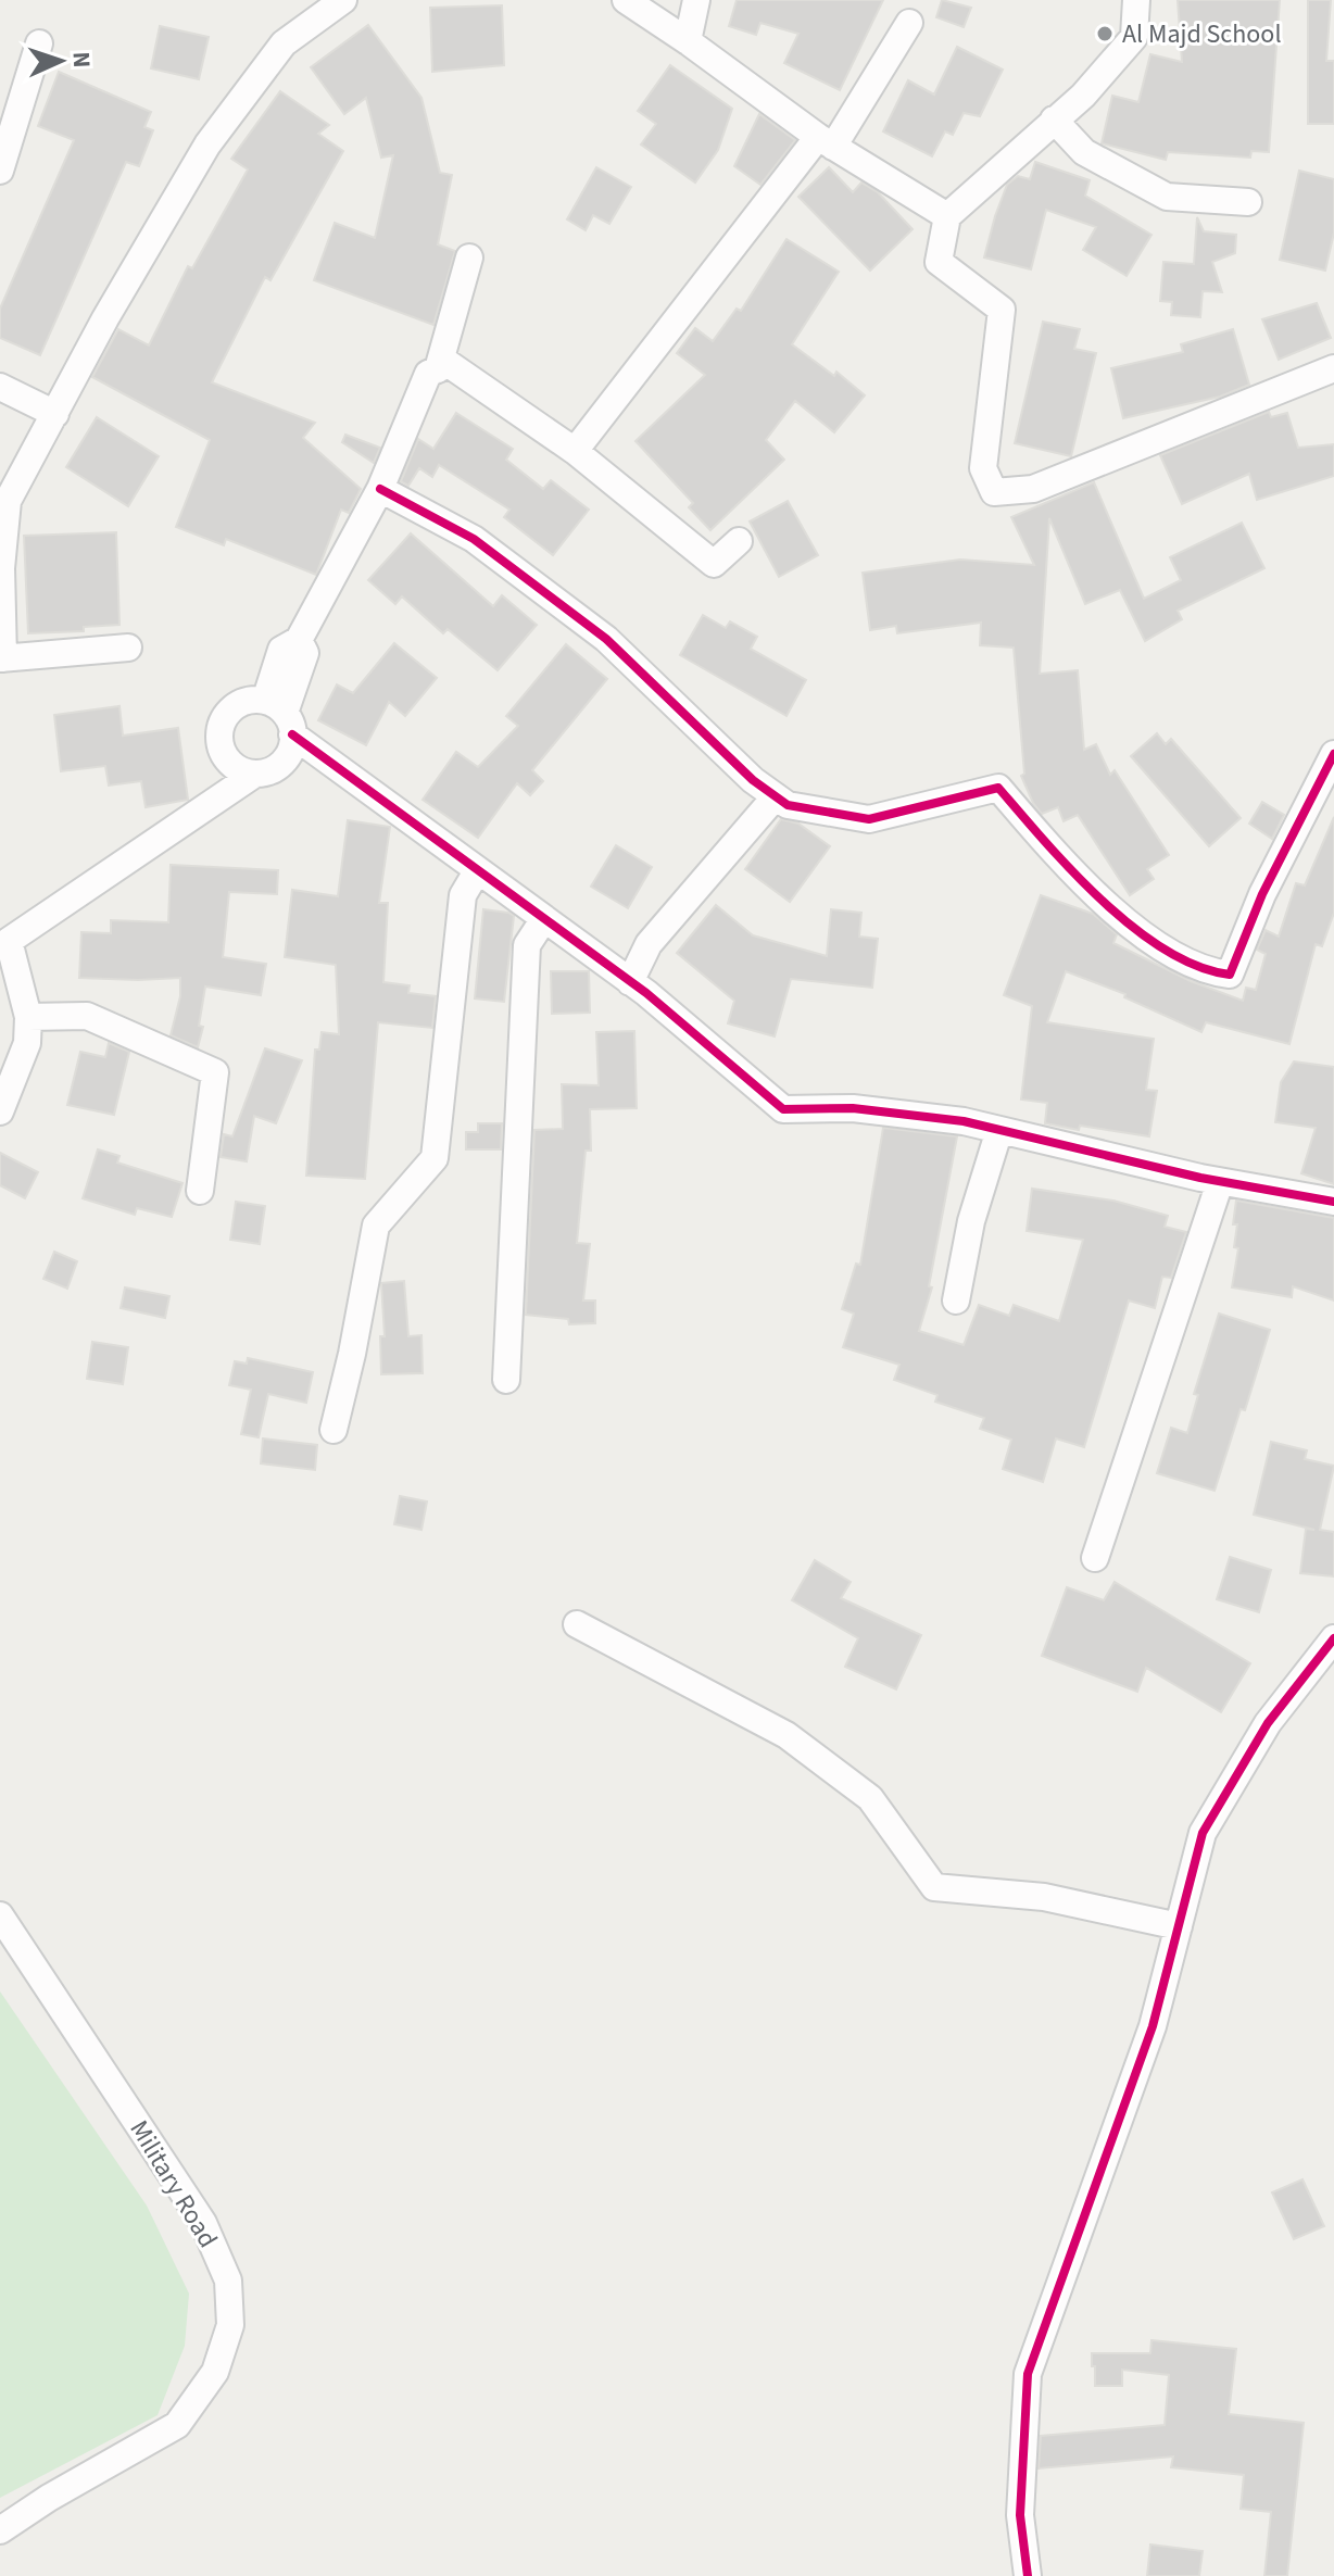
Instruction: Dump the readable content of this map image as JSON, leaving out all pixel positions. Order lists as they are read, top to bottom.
{
  "streets": {
    "street": ["Military Road"]
  },
  "places": ["Al Majd School"],
  "north": "right"
}
